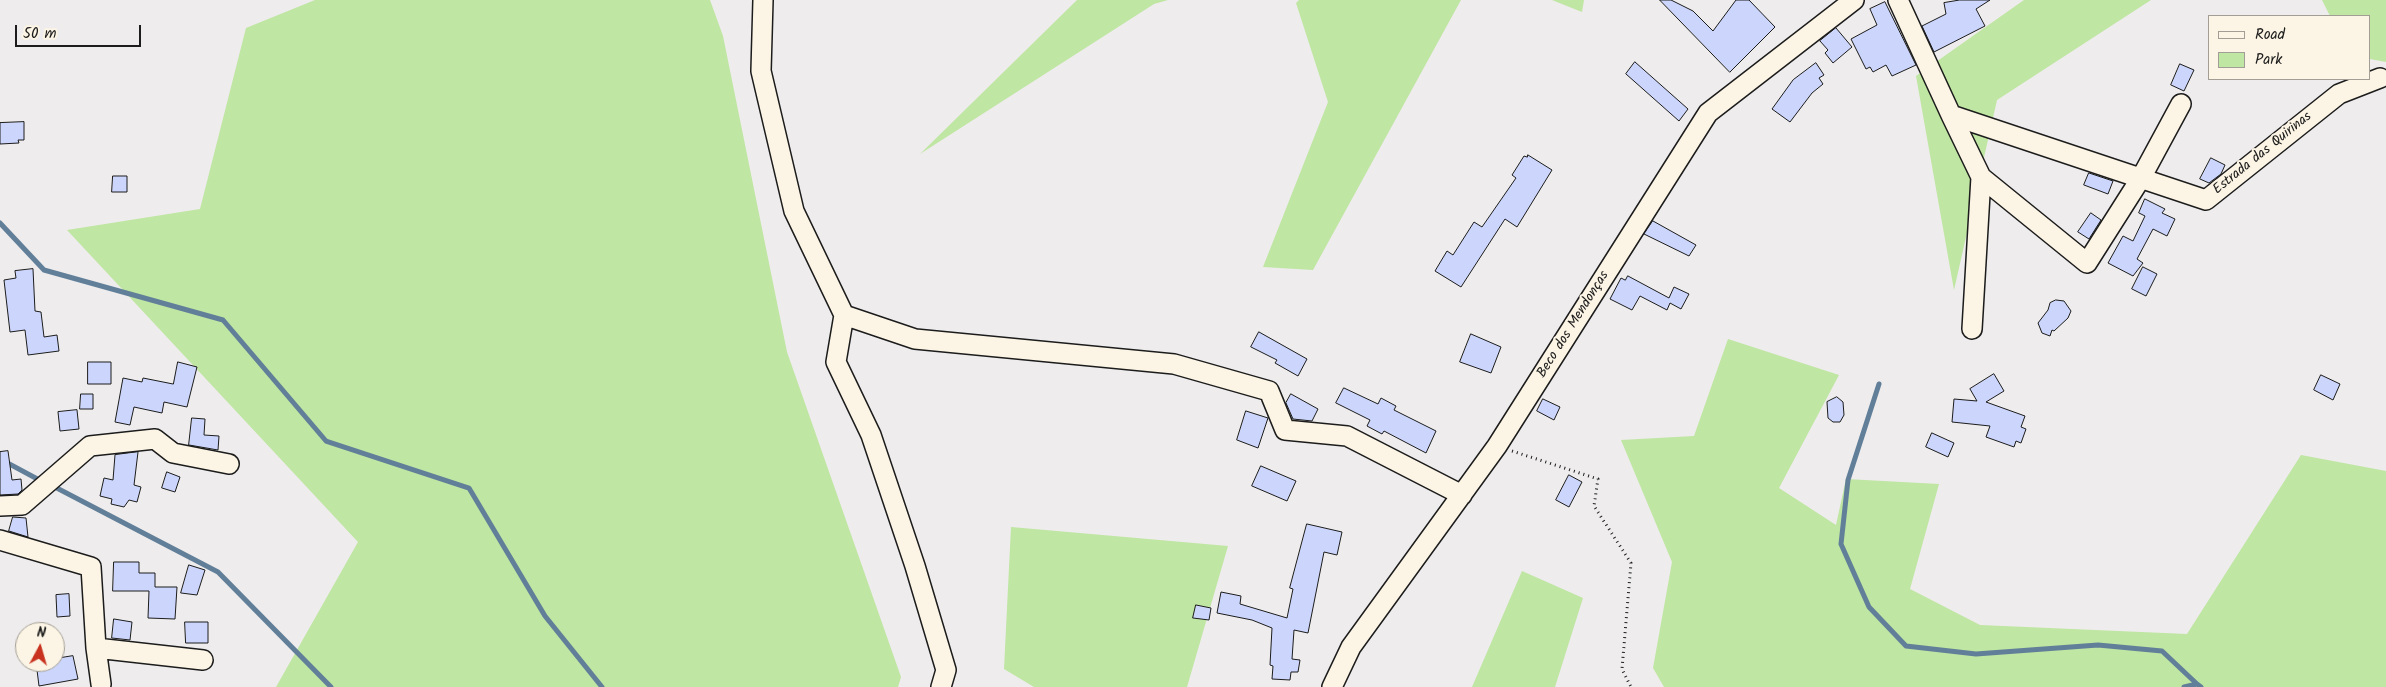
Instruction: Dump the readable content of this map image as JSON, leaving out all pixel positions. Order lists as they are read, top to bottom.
{
  "streets": {
    "street": ["Estrada das Quirinas", "Beco dos Mendonças"]
  },
  "legend": ["Road", "Park"],
  "scale_bar": "50 m",
  "north": "top"
}
